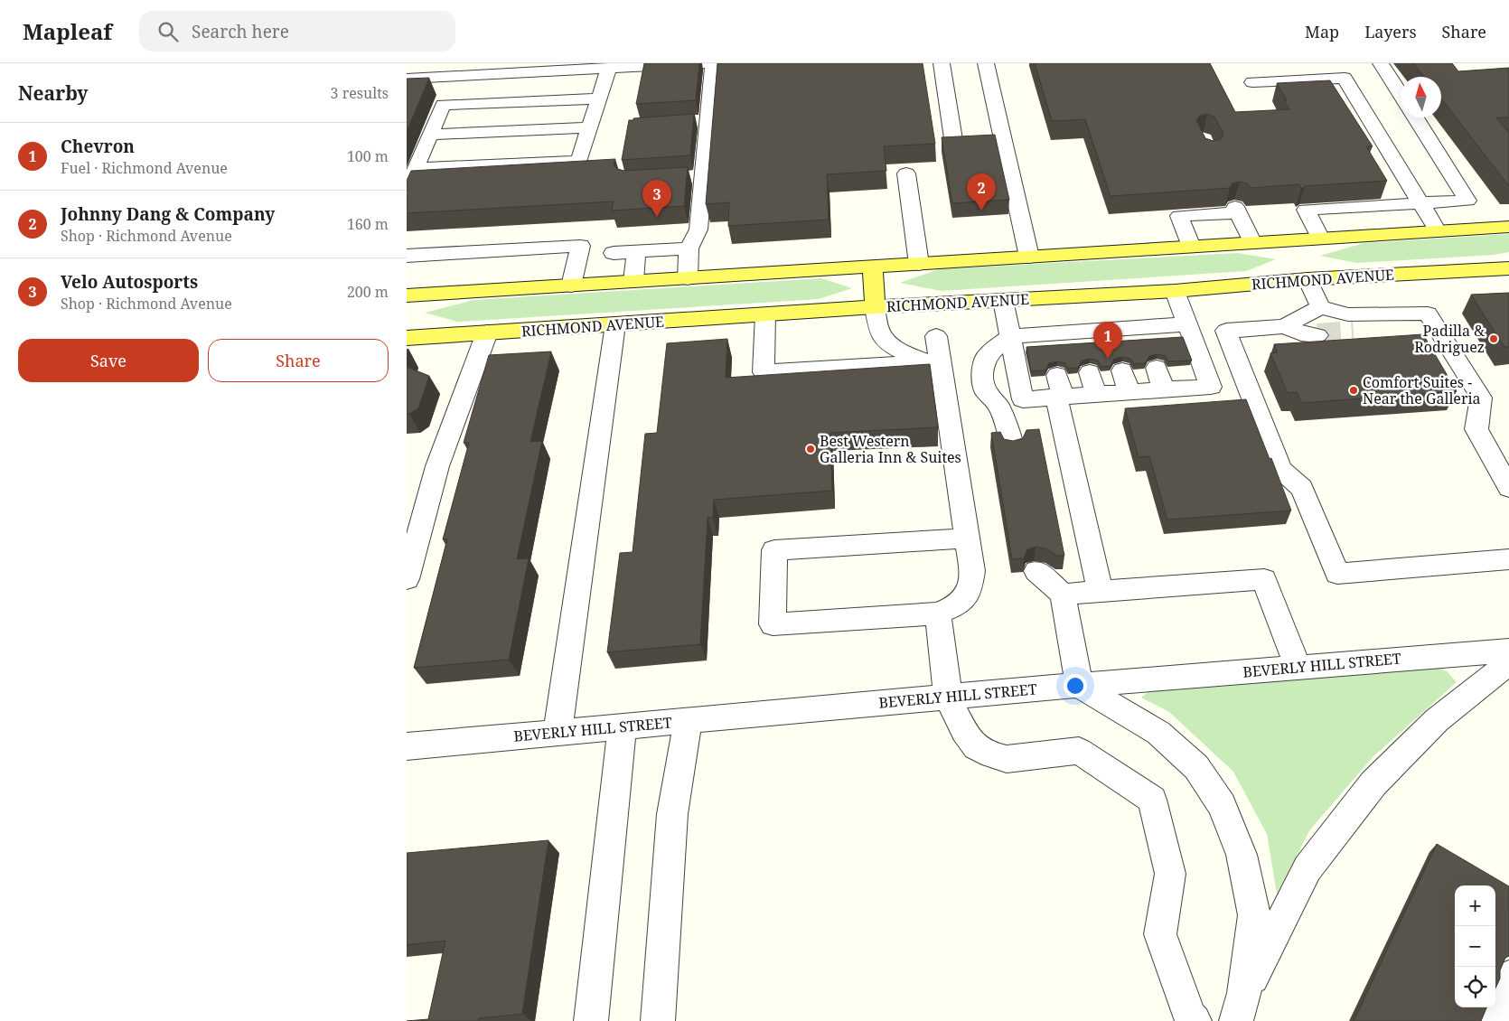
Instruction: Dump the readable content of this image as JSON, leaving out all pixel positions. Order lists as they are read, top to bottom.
{
  "streets": {
    "main road": ["RICHMOND AVENUE"],
    "street": ["BEVERLY HILL STREET"]
  },
  "places": ["Padilla & Rodriguez", "Comfort Suites - Near the Galleria", "Best Western Galleria Inn & Suites"],
  "north": "top",
  "page": {
    "header": "Mapleaf",
    "search": "Search here",
    "nav": ["Map", "Layers", "Share"],
    "heading": ["Nearby", "3 results"],
    "list": [
      {
        "mark": "1",
        "name": "Chevron",
        "note": "Fuel · Richmond Avenue",
        "value": "100 m"
      },
      {
        "mark": "2",
        "name": "Johnny Dang & Company",
        "note": "Shop · Richmond Avenue",
        "value": "160 m"
      },
      {
        "mark": "3",
        "name": "Velo Autosports",
        "note": "Shop · Richmond Avenue",
        "value": "200 m"
      }
    ],
    "pins": ["2", "3", "1"],
    "buttons": ["Save", "Share"],
    "map_buttons": ["+", "−"]
  }
}
